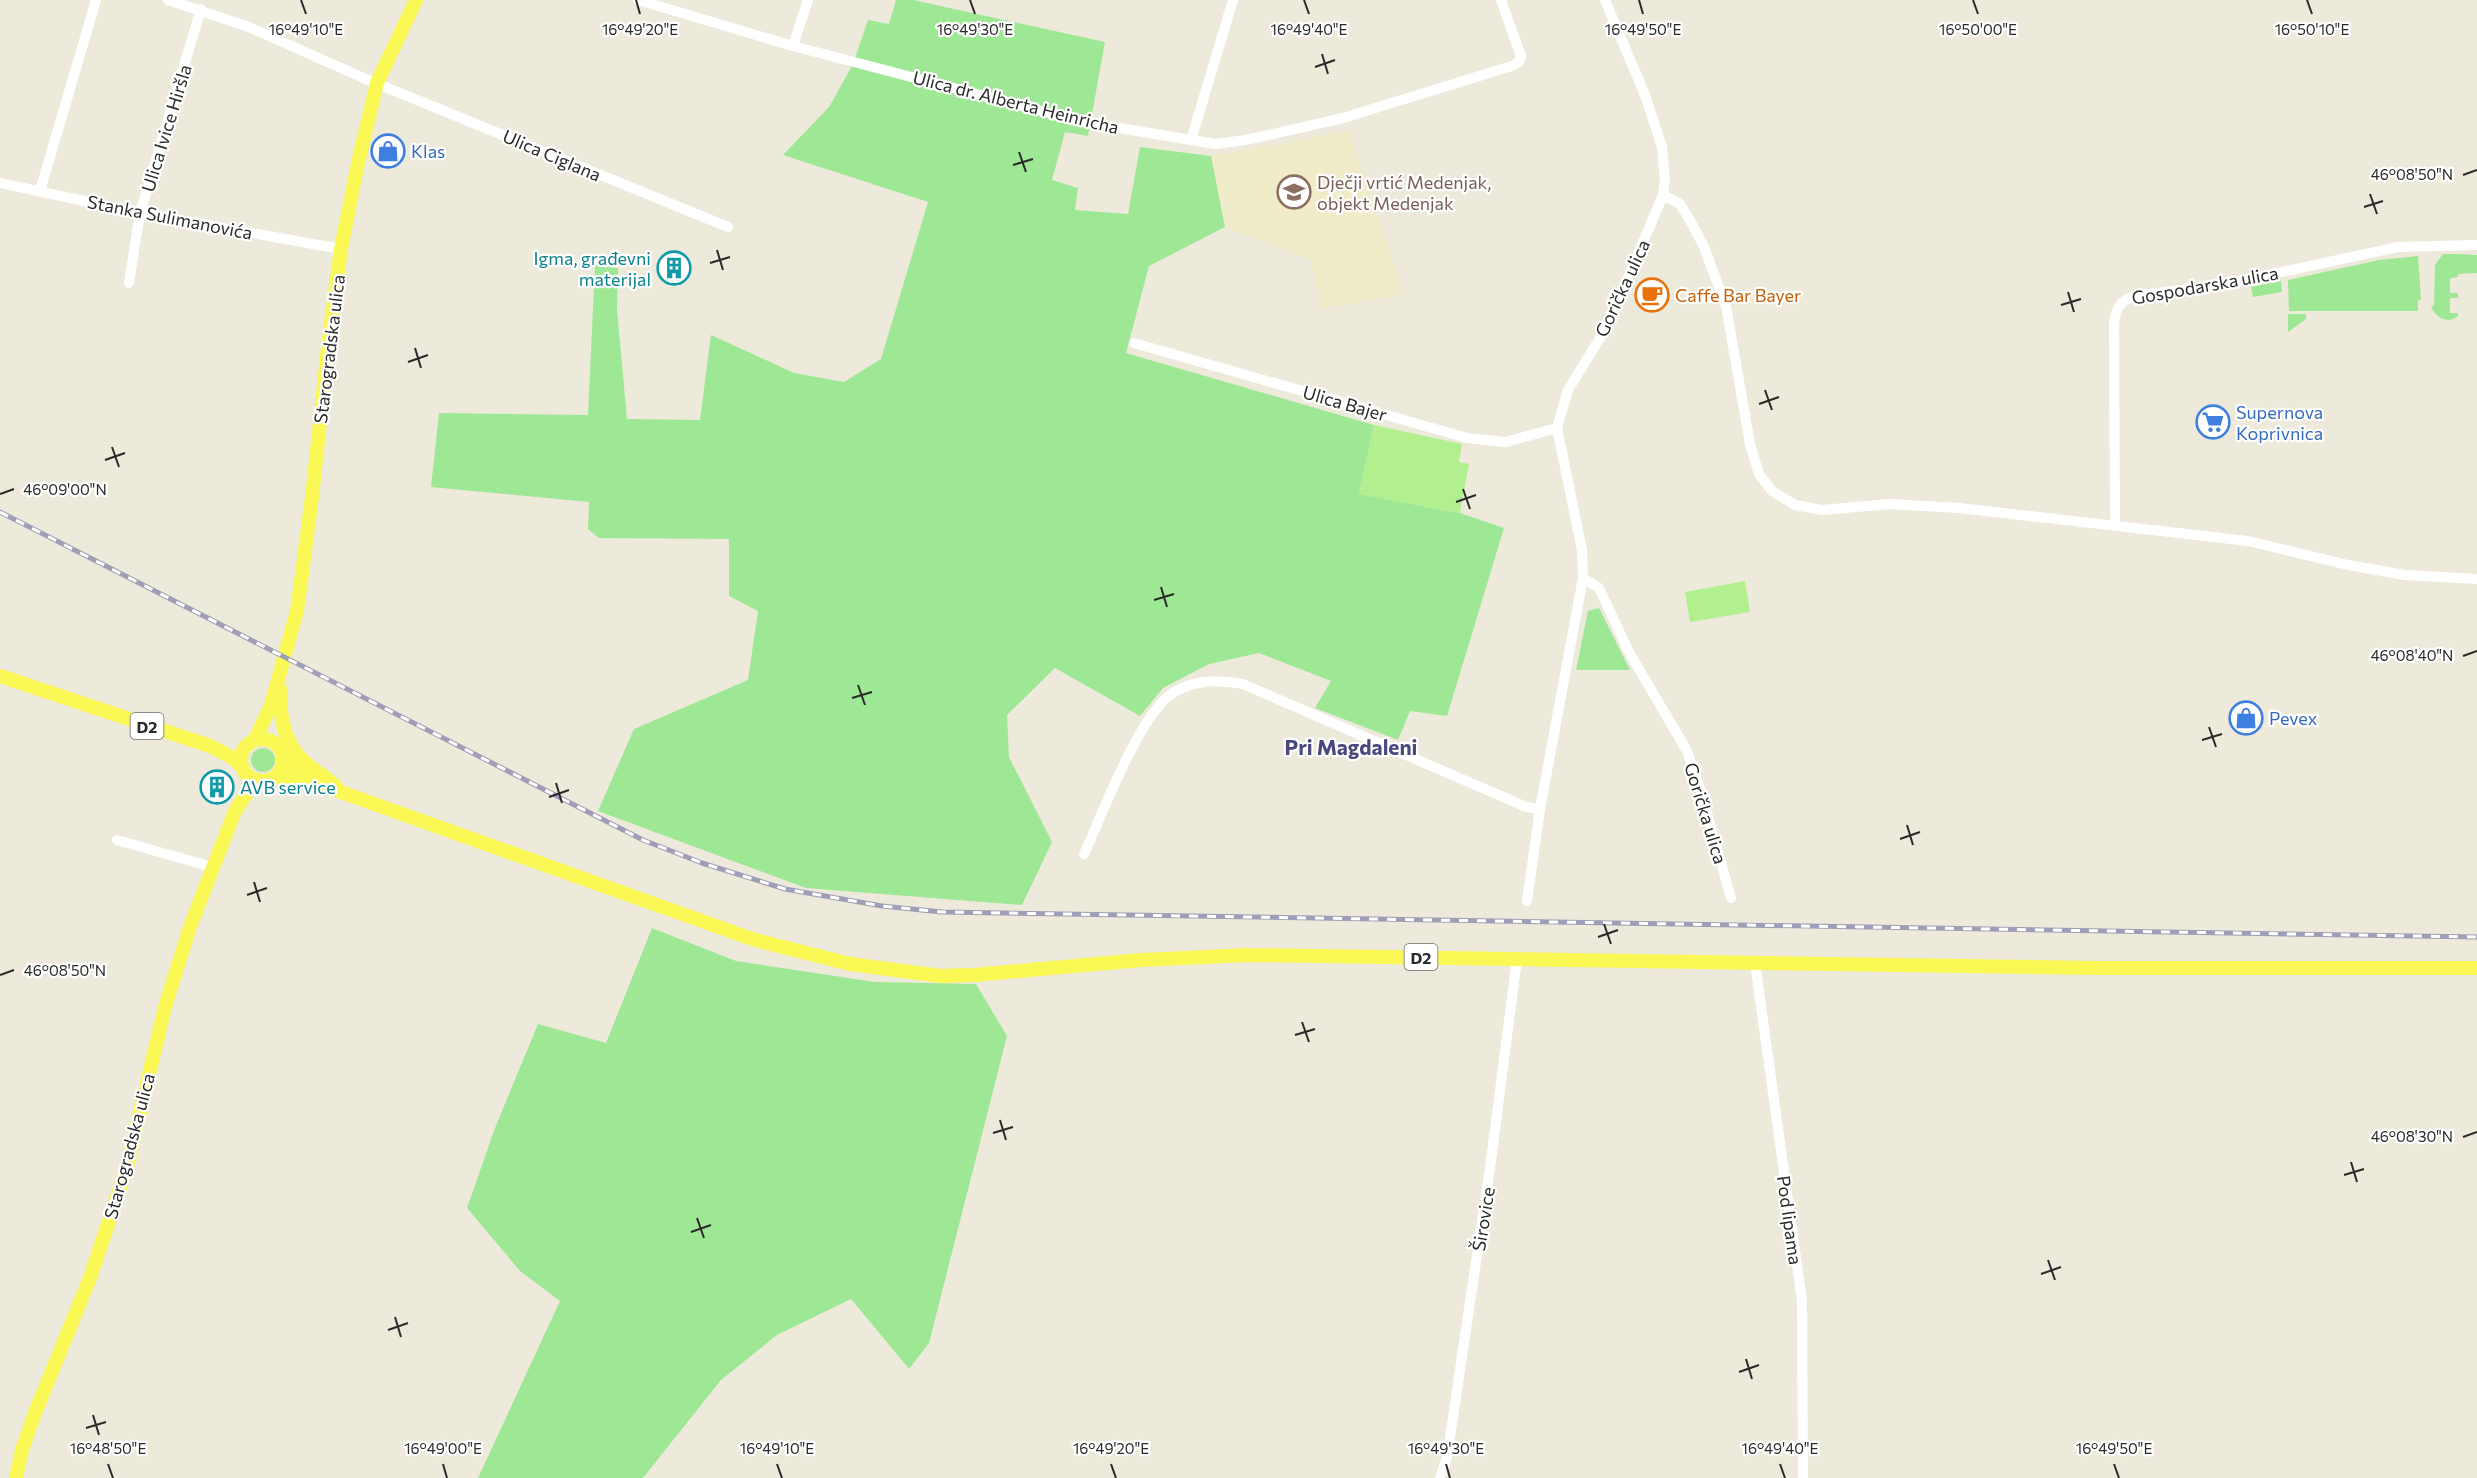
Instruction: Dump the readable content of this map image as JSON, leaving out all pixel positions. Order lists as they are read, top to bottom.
{
  "streets": {
    "main road": ["Starogradska ulica", "D2"],
    "street": [
      "Ulica dr. Alberta Heinricha",
      "Ulica Ivice Hiršla",
      "Ulica Ciglana",
      "Stanka Sulimanovića",
      "Gospodarska ulica",
      "Gorička ulica",
      "Ulica Bajer",
      "Širovice",
      "Pod lipama"
    ]
  },
  "crossings": [
    ["Ulica Ivice Hiršla", "Ulica Ciglana"],
    ["Ulica Ivice Hiršla", "Stanka Sulimanovića"],
    ["Ulica Ciglana", "Starogradska ulica"],
    ["Stanka Sulimanovića", "Starogradska ulica"],
    ["Gorička ulica", "Ulica Bajer"],
    ["Starogradska ulica", "D2"],
    ["D2", "Širovice"],
    ["D2", "Pod lipama"]
  ],
  "districts": ["Pri Magdaleni"],
  "places": {
    "shop": ["Klas", "Pevex"],
    "school or university": ["Dječji vrtić Medenjak, objekt Medenjak"],
    "building": ["Igma, građevni materijal", "AVB service"],
    "cafe": ["Caffe Bar Bayer"],
    "supermarket": ["Supernova Koprivnica"]
  },
  "coordinates": [
    "16°49'10\"E",
    "16°49'20\"E",
    "16°49'30\"E",
    "16°49'40\"E",
    "16°49'50\"E",
    "16°50'00\"E",
    "16°50'10\"E",
    "46°08'50\"N",
    "46°09'00\"N",
    "46°08'40\"N",
    "46°08'30\"N",
    "16°48'50\"E",
    "16°49'00\"E"
  ]
}
